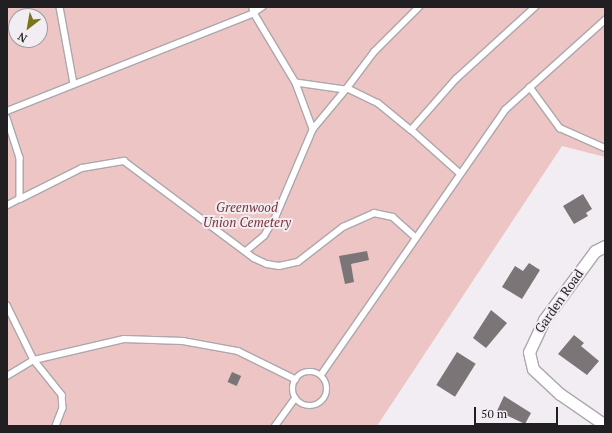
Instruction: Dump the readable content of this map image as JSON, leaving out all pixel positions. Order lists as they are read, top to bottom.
{
  "streets": {
    "street": ["Garden Road"]
  },
  "parks": ["Greenwood Union Cemetery"],
  "scale_bar": "50 m",
  "north": "bottom left"
}
